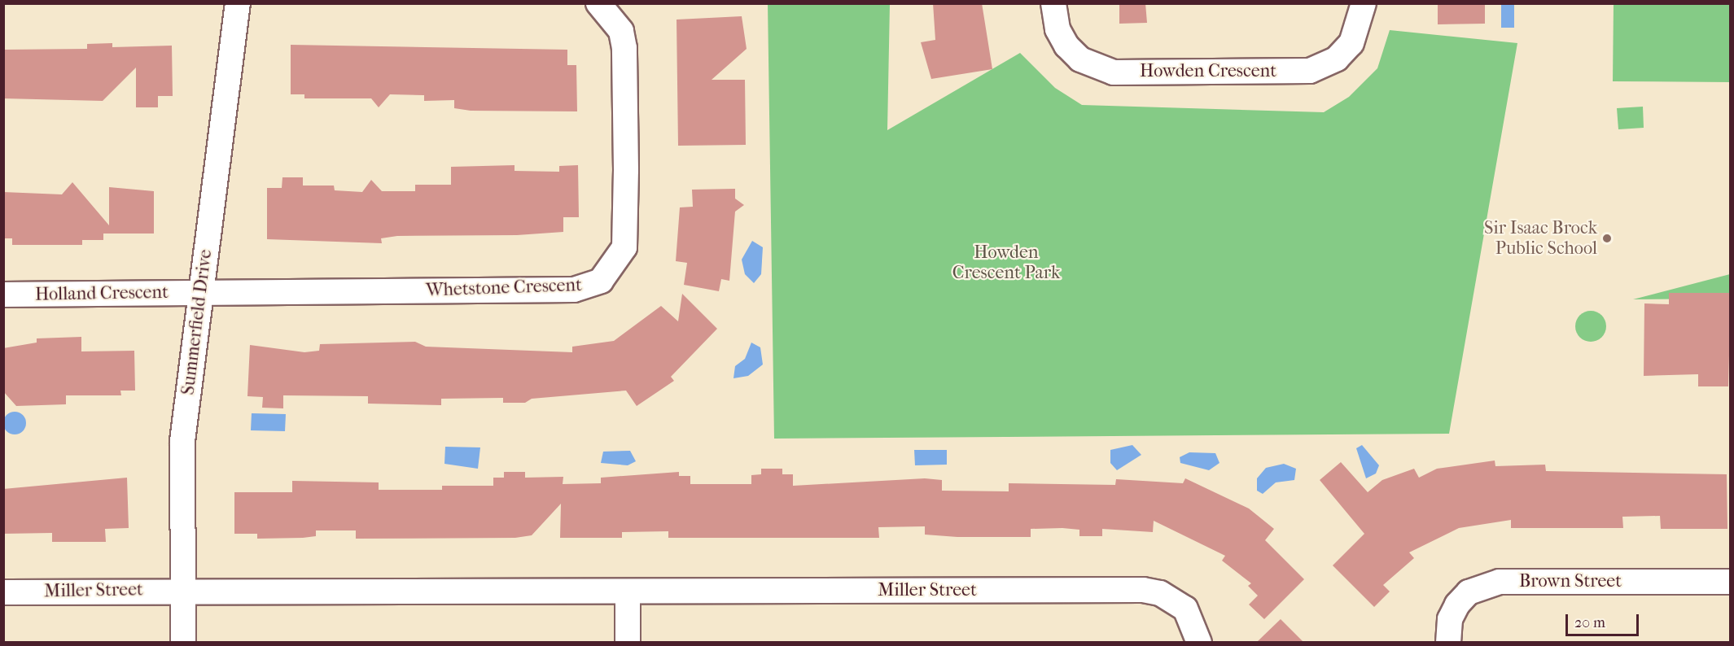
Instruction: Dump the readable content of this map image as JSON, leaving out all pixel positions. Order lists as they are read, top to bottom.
{
  "streets": {
    "street": [
      "Howden Crescent",
      "Whetstone Crescent",
      "Holland Crescent",
      "Summerfield Drive",
      "Brown Street",
      "Miller Street"
    ]
  },
  "crossings": [
    ["Whetstone Crescent", "Holland Crescent"],
    ["Whetstone Crescent", "Summerfield Drive"],
    ["Holland Crescent", "Summerfield Drive"],
    ["Summerfield Drive", "Miller Street"]
  ],
  "parks": ["Howden Crescent Park"],
  "places": ["Sir Isaac Brock Public School"],
  "scale_bar": "20 m"
}
